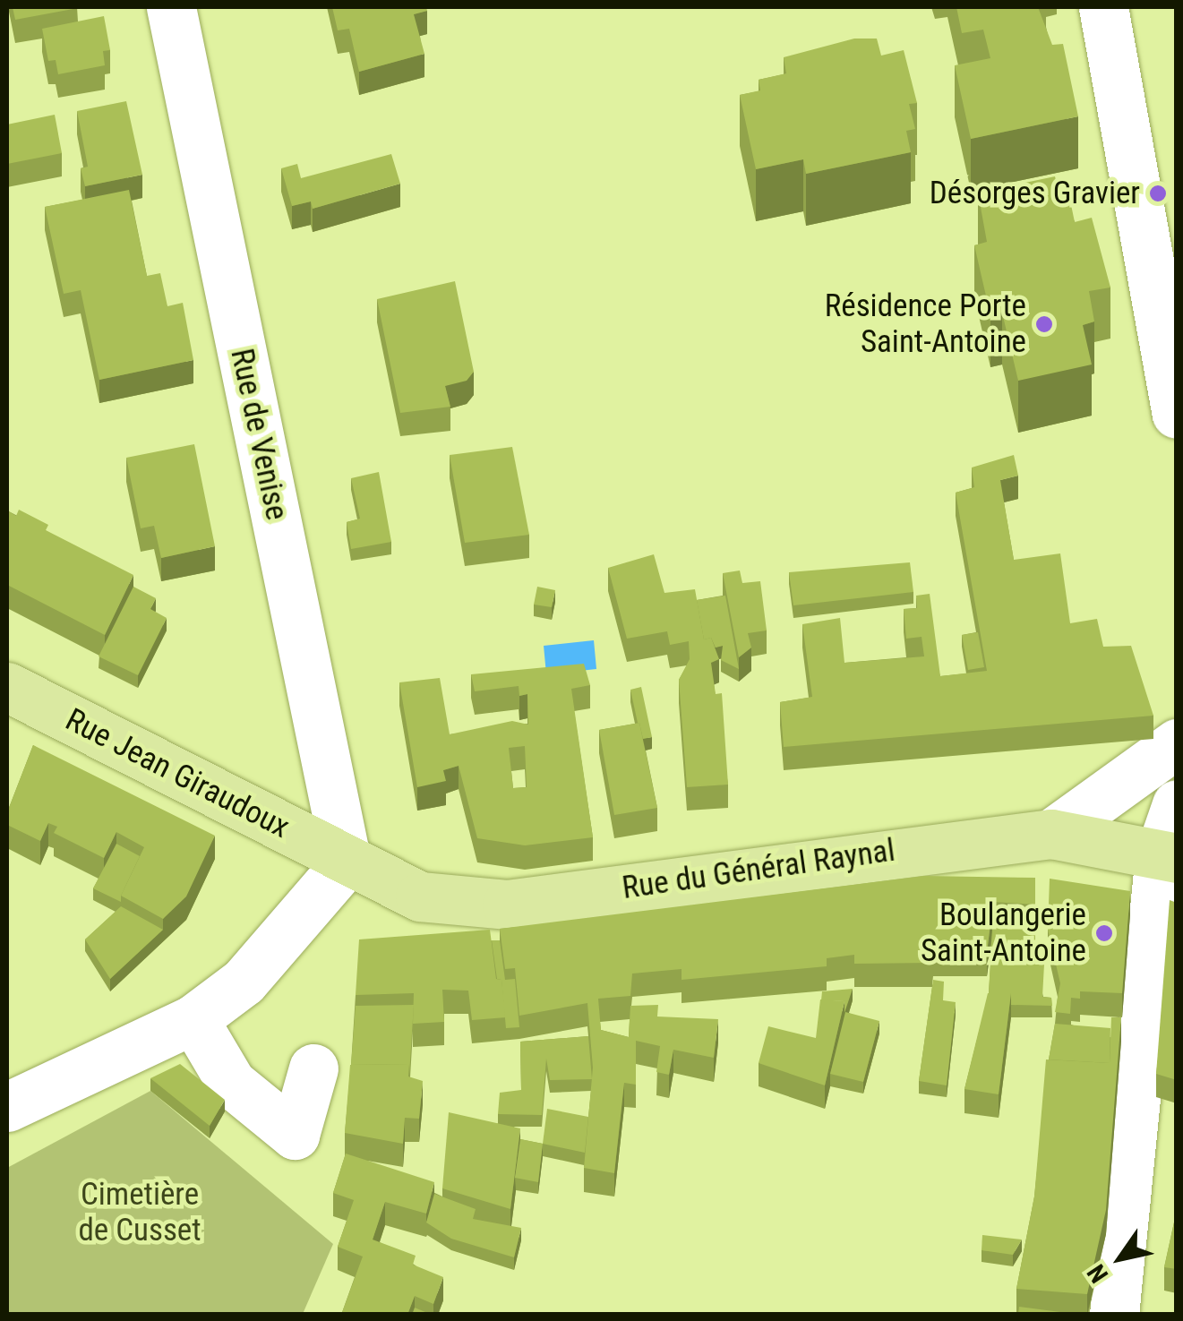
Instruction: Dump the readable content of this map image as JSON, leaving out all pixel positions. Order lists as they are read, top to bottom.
{
  "streets": {
    "main road": ["Rue Jean Giraudoux", "Rue du Général Raynal"],
    "street": ["Rue de Venise"]
  },
  "crossings": [
    ["Rue de Venise", "Rue Jean Giraudoux"],
    ["Rue de Venise", "Rue du Général Raynal"],
    ["Rue Jean Giraudoux", "Rue du Général Raynal"]
  ],
  "parks": ["Cimetière de Cusset"],
  "places": ["Désorges Gravier", "Résidence Porte Saint-Antoine", "Boulangerie Saint-Antoine"],
  "north": "bottom left"
}
